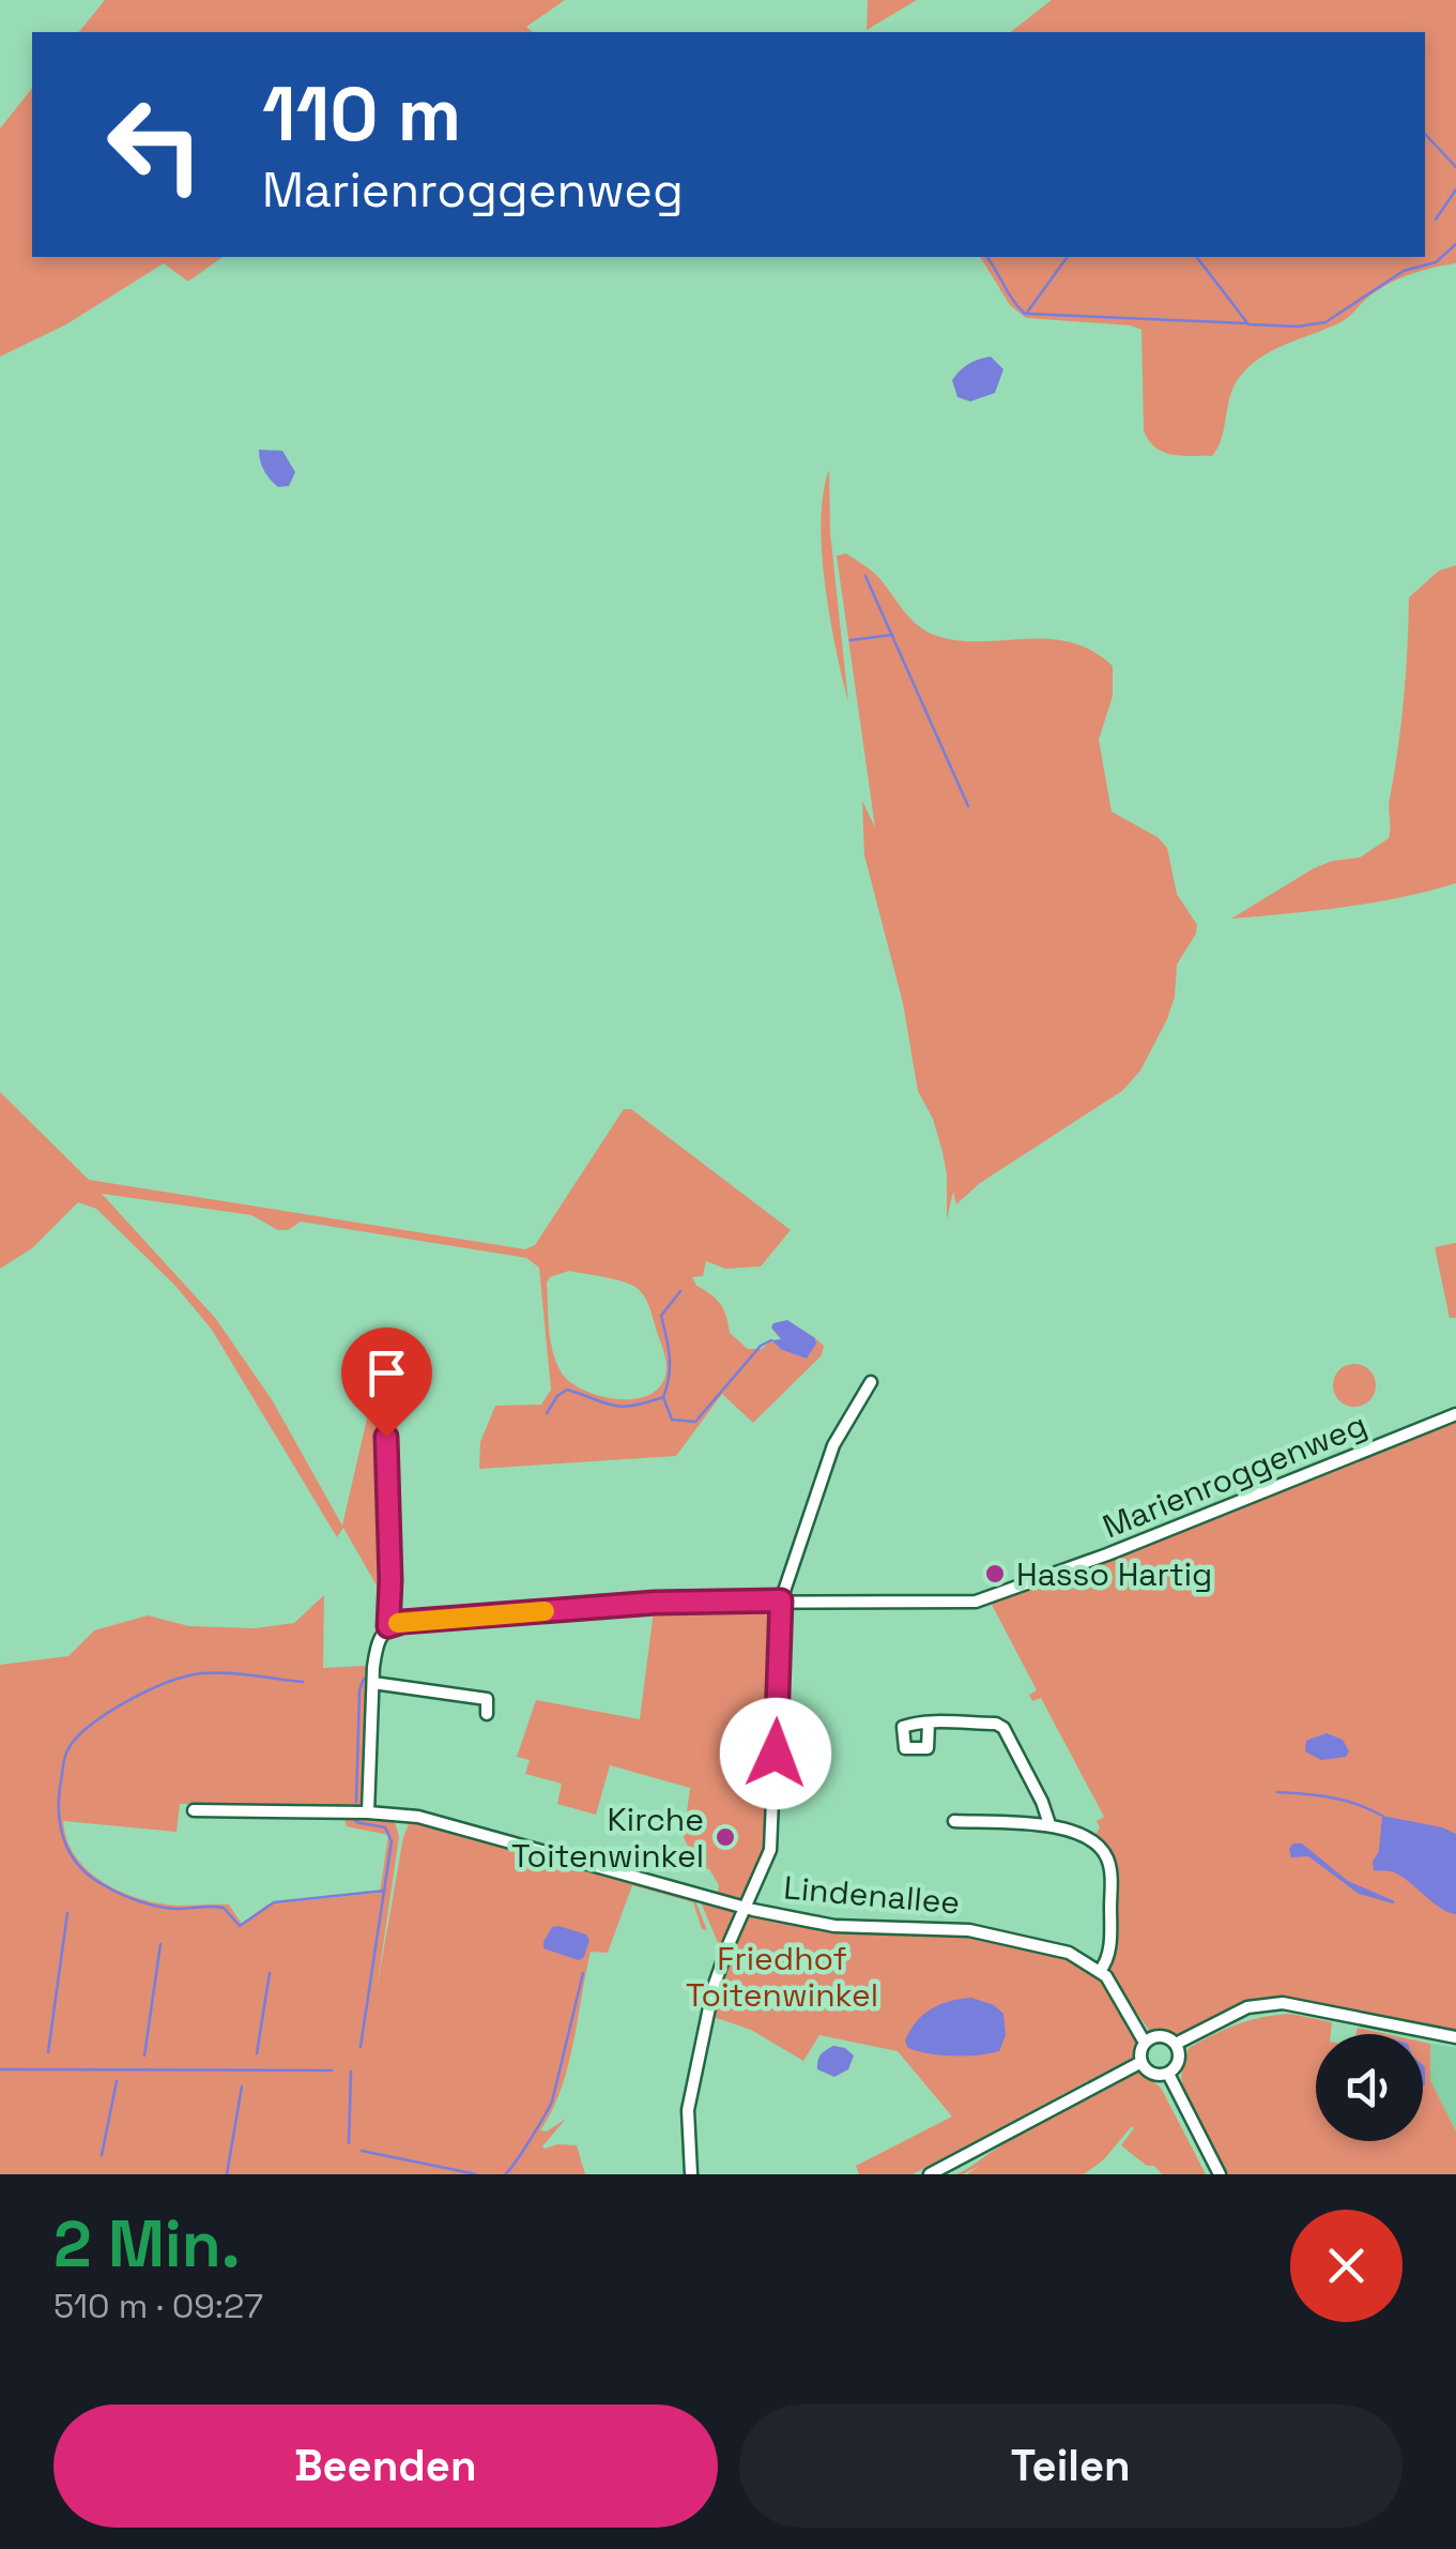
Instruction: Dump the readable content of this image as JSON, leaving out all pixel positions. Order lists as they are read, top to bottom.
{
  "streets": {
    "street": ["Marienroggenweg", "Lindenallee"]
  },
  "parks": ["Friedhof Toitenwinkel"],
  "places": ["Hasso Hartig", "Kirche Toitenwinkel"],
  "page": {
    "turn": ["110 m", "Marienroggenweg"],
    "heading": ["2 Min.", "510 m · 09:27"],
    "buttons": ["Beenden", "Teilen"]
  }
}
